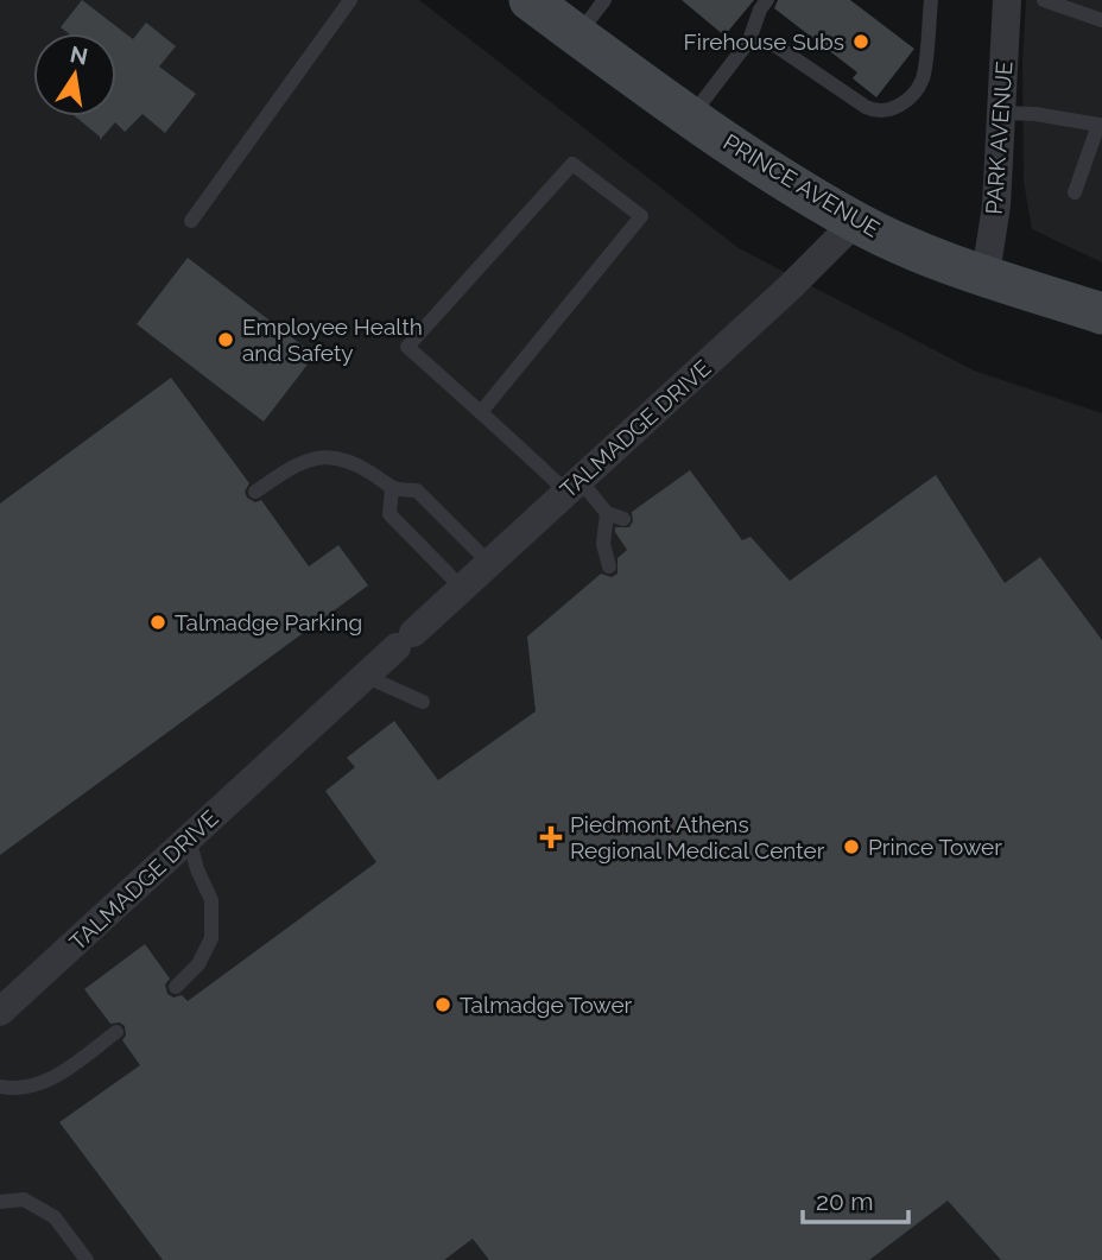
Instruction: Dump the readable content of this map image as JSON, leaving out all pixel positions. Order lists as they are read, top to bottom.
{
  "streets": {
    "main road": ["PRINCE AVENUE"],
    "street": ["PARK AVENUE", "TALMADGE DRIVE"]
  },
  "crossings": [
    ["PARK AVENUE", "PRINCE AVENUE"],
    ["PRINCE AVENUE", "TALMADGE DRIVE"]
  ],
  "places": {
    "other": [
      "Firehouse Subs",
      "Employee Health and Safety",
      "Talmadge Parking",
      "Prince Tower",
      "Talmadge Tower"
    ],
    "health": ["Piedmont Athens Regional Medical Center"]
  },
  "scale_bar": "20 m",
  "north": "top"
}
